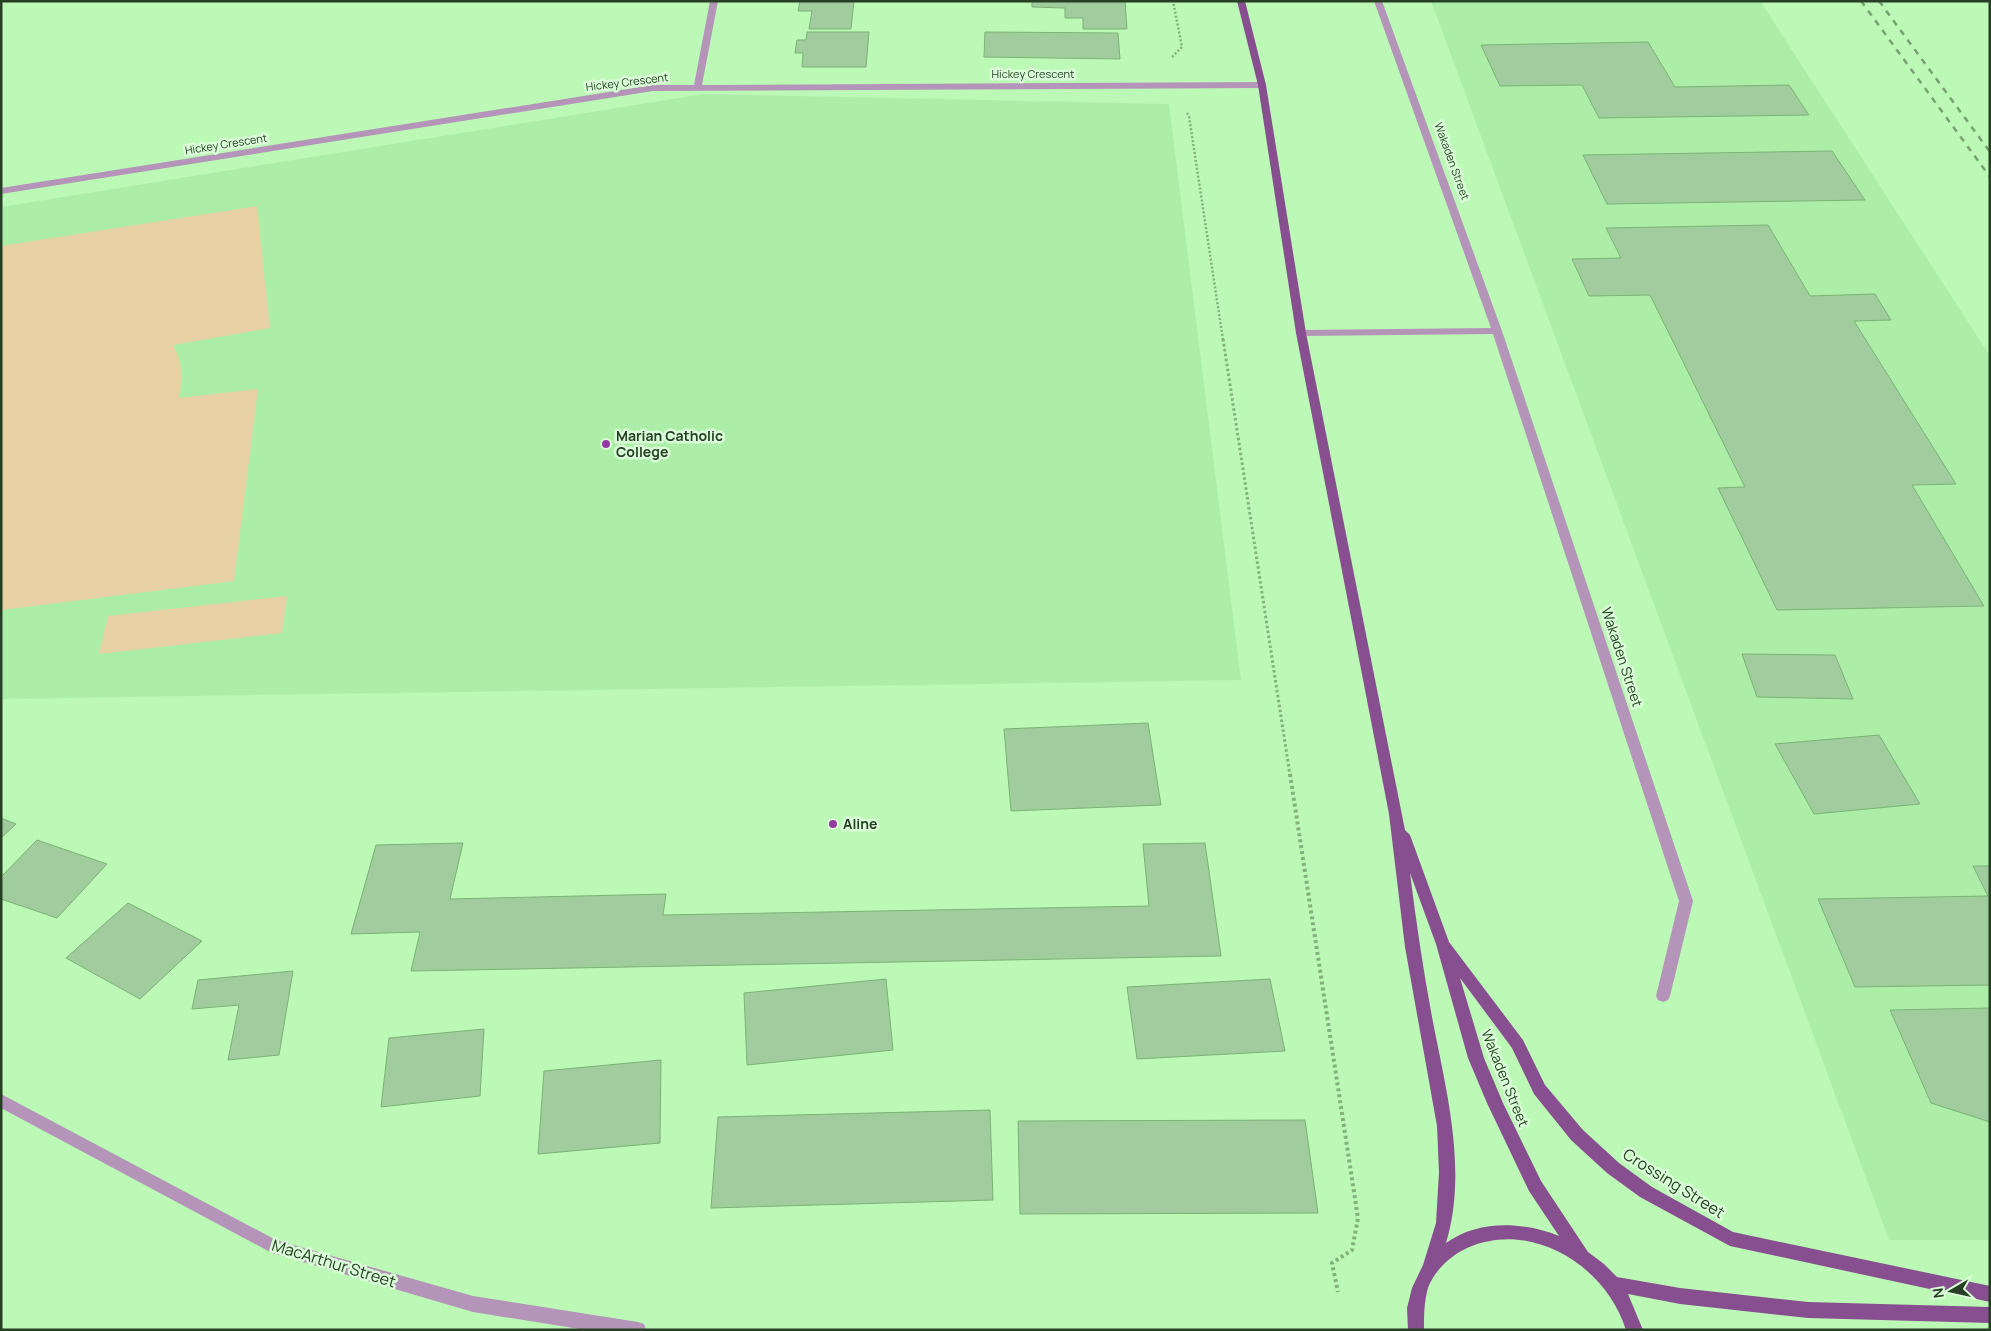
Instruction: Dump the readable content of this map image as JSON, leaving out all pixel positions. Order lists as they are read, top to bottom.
{
  "streets": {
    "main road": ["Wakaden Street", "Crossing Street"],
    "street": ["Hickey Crescent", "MacArthur Street"]
  },
  "crossings": [
    ["Hickey Crescent", "Wakaden Street"],
    ["Wakaden Street", "Crossing Street"]
  ],
  "places": ["Marian Catholic College", "Aline"],
  "north": "left"
}
